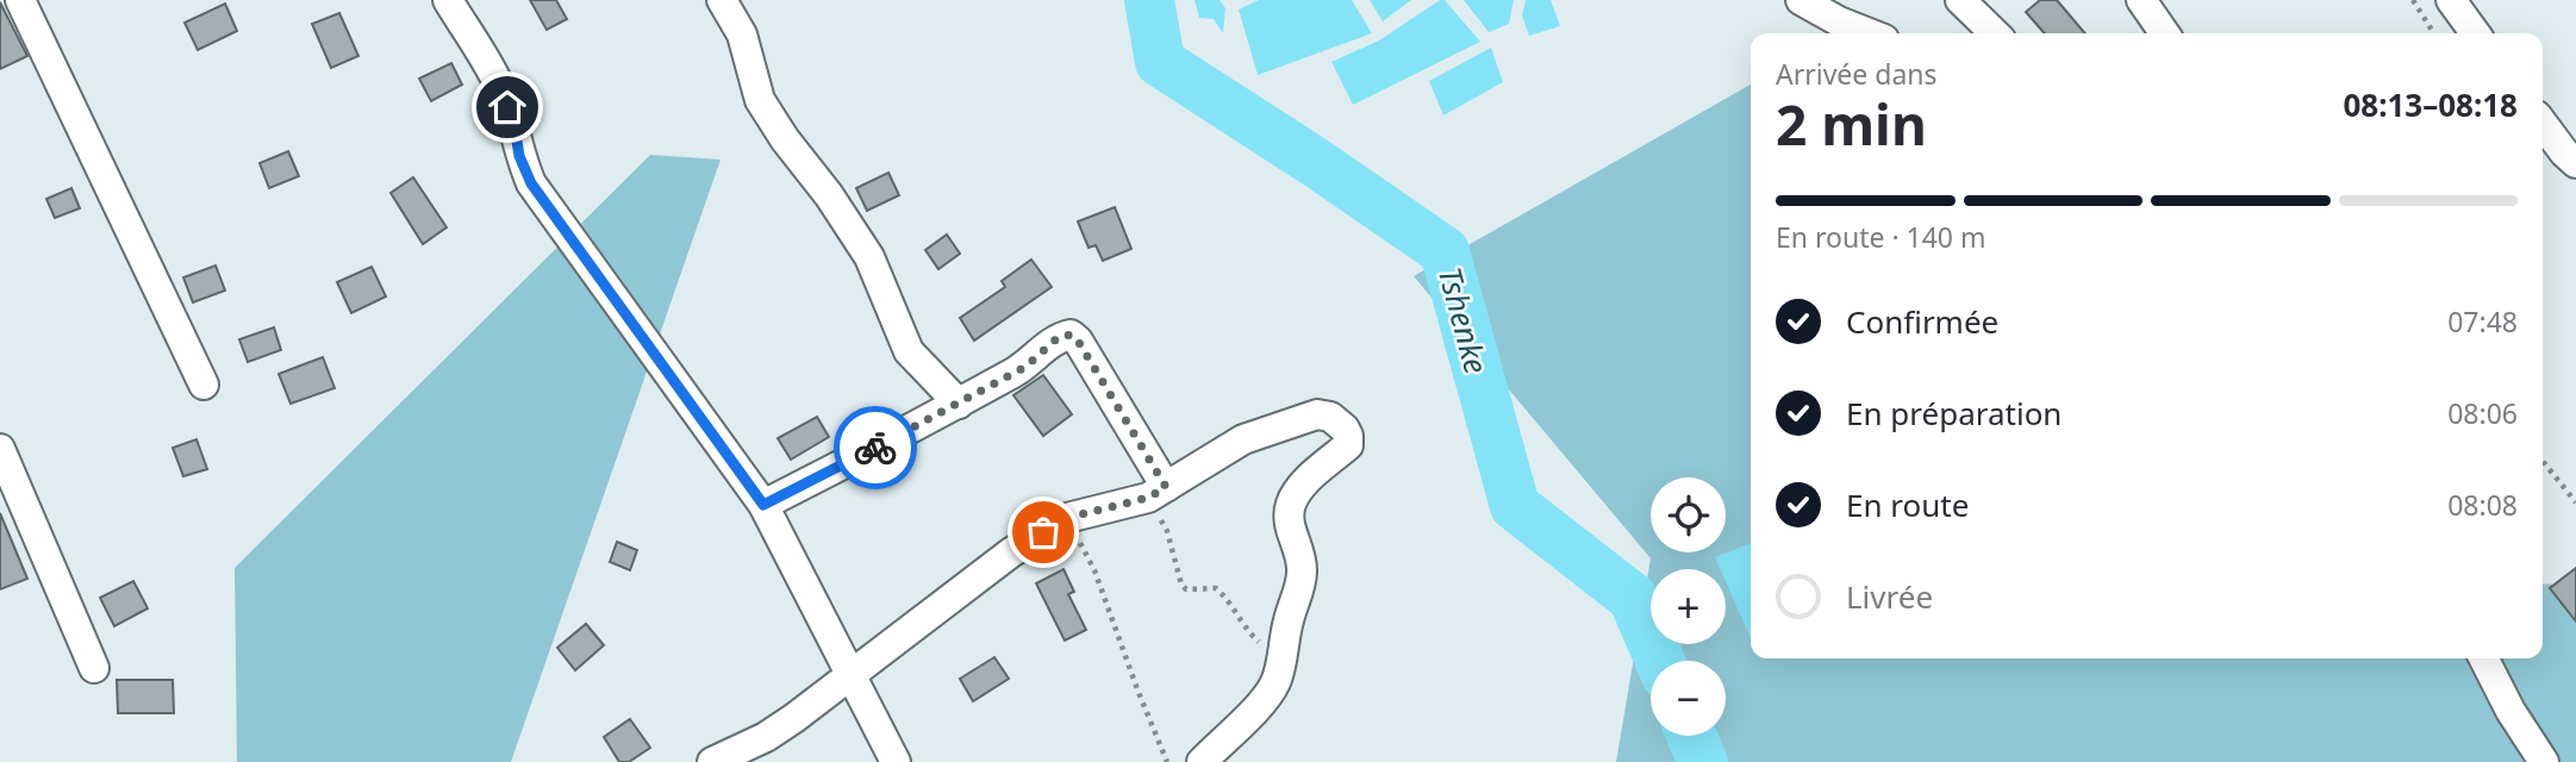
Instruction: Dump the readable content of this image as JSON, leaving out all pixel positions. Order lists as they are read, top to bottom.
{
  "water": ["Tshenke"],
  "page": {
    "heading": ["2 min", "Arrivée dans", "08:13–08:18"],
    "bar": "En route · 140 m",
    "list": [
      ["Confirmée", "07:48"],
      ["En préparation", "08:06"],
      ["En route", "08:08"],
      "Livrée"
    ],
    "map_buttons": ["+", "−"]
  }
}
